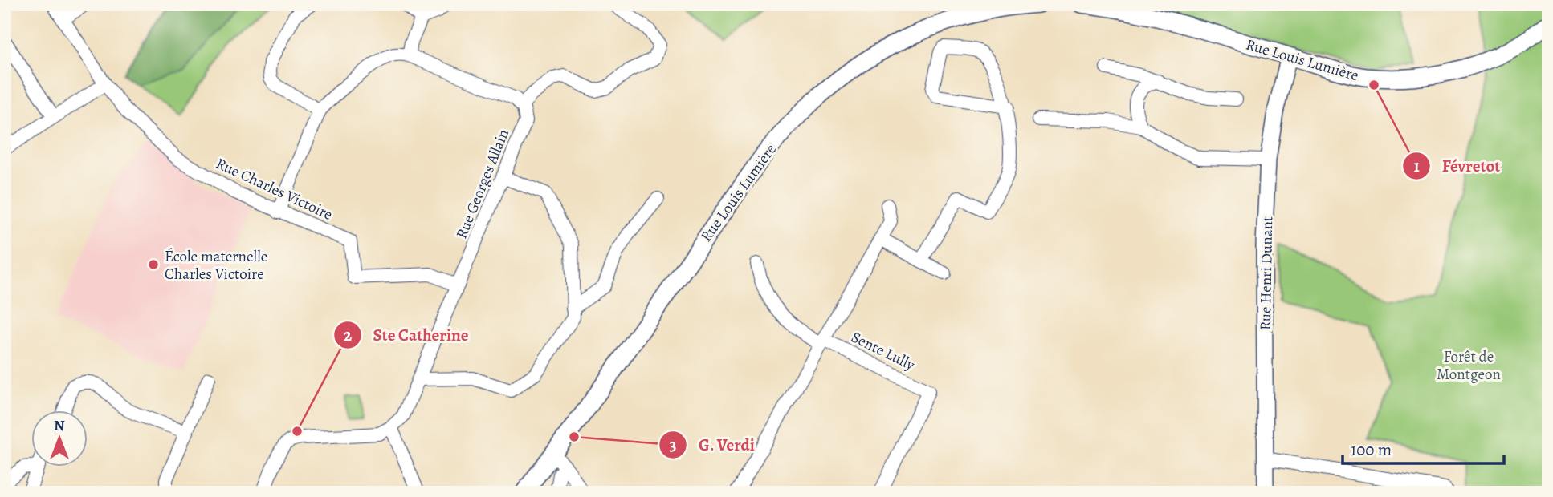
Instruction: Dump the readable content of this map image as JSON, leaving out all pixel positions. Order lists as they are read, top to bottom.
{
  "streets": {
    "main road": ["Rue Louis Lumière"],
    "street": [
      "Rue Georges Allain",
      "Rue Charles Victoire",
      "Rue Henri Dunant",
      "Sente Lully"
    ]
  },
  "crossings": [
    ["Rue Louis Lumière", "Rue Henri Dunant"],
    ["Rue Georges Allain", "Rue Charles Victoire"]
  ],
  "parks": ["Forêt de Montgeon"],
  "places": [
    "Févretot",
    "École maternelle Charles Victoire",
    "Ste Catherine",
    "G. Verdi"
  ],
  "scale_bar": "100 m",
  "north": "top"
}
